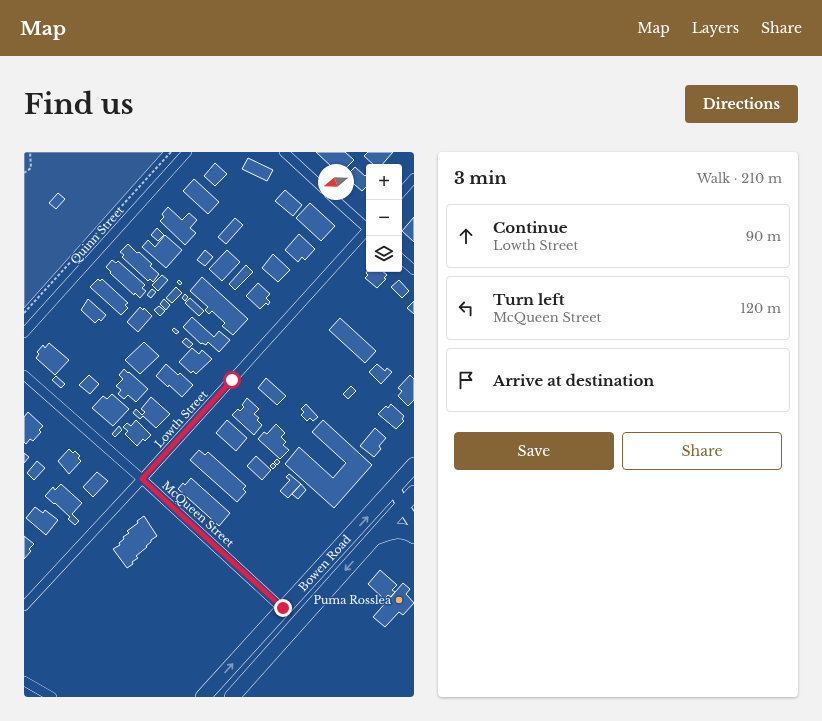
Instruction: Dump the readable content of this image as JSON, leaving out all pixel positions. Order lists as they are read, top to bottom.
{
  "streets": {
    "main road": ["Bowen Road"],
    "street": ["Quinn Street", "Lowth Street", "McQueen Street"]
  },
  "crossings": [
    ["Lowth Street", "McQueen Street"],
    ["McQueen Street", "Bowen Road"]
  ],
  "places": ["Puma Rosslea"],
  "north": "left",
  "page": {
    "header": "Map",
    "nav": ["Map", "Layers", "Share"],
    "buttons": [
      "Directions",
      ["Save", "Share"]
    ],
    "title": "Find us",
    "heading": ["3 min", "Walk · 210 m"],
    "map_buttons": ["+", "−"],
    "list": [
      ["Continue", "Lowth Street", "90 m"],
      ["Turn left", "McQueen Street", "120 m"],
      "Arrive at destination"
    ]
  }
}
